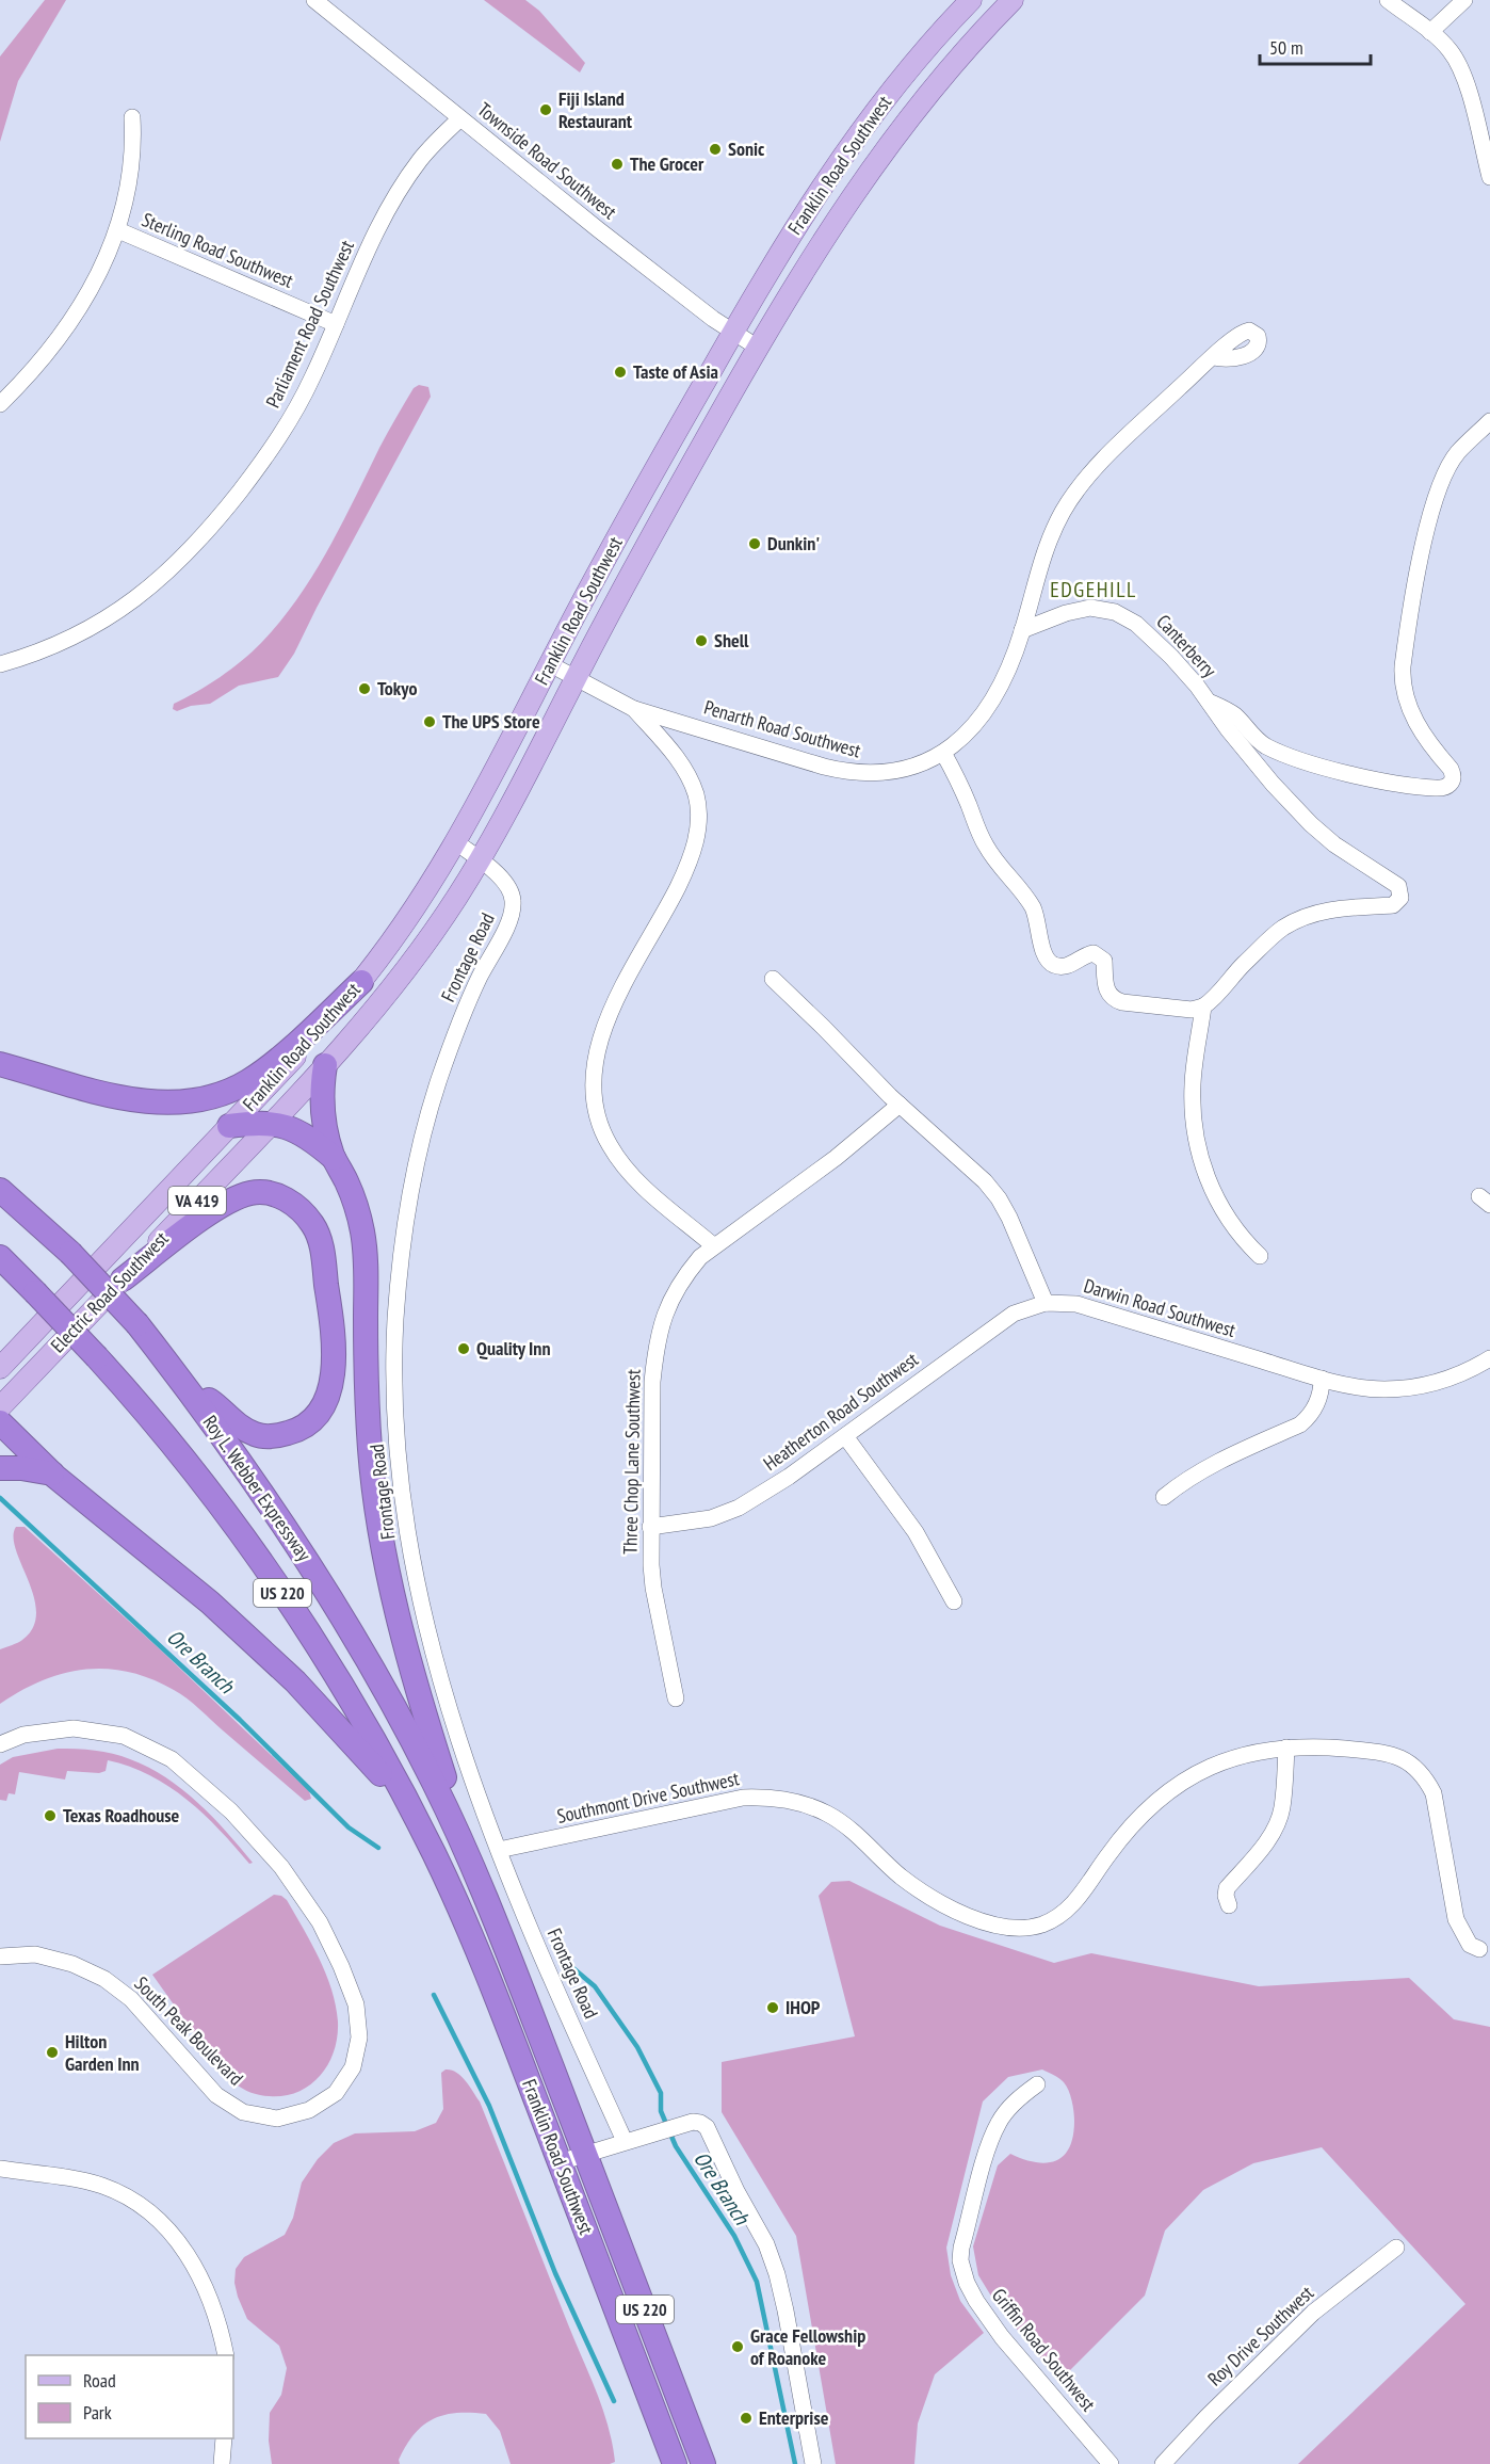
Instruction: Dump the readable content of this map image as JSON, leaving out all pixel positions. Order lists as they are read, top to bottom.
{
  "streets": {
    "highway": ["Franklin Road Southwest", "Roy L. Webber Expressway", "US 220"],
    "main road": ["VA 419", "Electric Road Southwest"],
    "street": [
      "Townside Road Southwest",
      "Sterling Road Southwest",
      "Parliament Road Southwest",
      "Canterberry",
      "Penarth Road Southwest",
      "Frontage Road",
      "Darwin Road Southwest",
      "Heatherton Road Southwest",
      "Three Chop Lane Southwest",
      "Southmont Drive Southwest",
      "South Peak Boulevard",
      "Roy Drive Southwest",
      "Griffin Road Southwest"
    ]
  },
  "crossings": [
    ["Townside Road Southwest", "Franklin Road Southwest"],
    ["Townside Road Southwest", "Parliament Road Southwest"],
    ["Franklin Road Southwest", "Penarth Road Southwest"],
    ["Franklin Road Southwest", "Frontage Road"],
    ["Franklin Road Southwest", "Electric Road Southwest"],
    ["Franklin Road Southwest", "Roy L. Webber Expressway"],
    ["Sterling Road Southwest", "Parliament Road Southwest"],
    ["Canterberry", "Penarth Road Southwest"],
    ["Frontage Road", "Southmont Drive Southwest"],
    ["Darwin Road Southwest", "Heatherton Road Southwest"],
    ["Heatherton Road Southwest", "Three Chop Lane Southwest"]
  ],
  "districts": ["EDGEHILL"],
  "water": ["Ore Branch"],
  "places": [
    "Fiji Island Restaurant",
    "Sonic",
    "The Grocer",
    "Taste of Asia",
    "Dunkin'",
    "Shell",
    "Tokyo",
    "The UPS Store",
    "Quality Inn",
    "Texas Roadhouse",
    "IHOP",
    "Hilton Garden Inn",
    "Grace Fellowship of Roanoke",
    "Enterprise"
  ],
  "legend": ["Road", "Park"],
  "scale_bar": "50 m"
}
